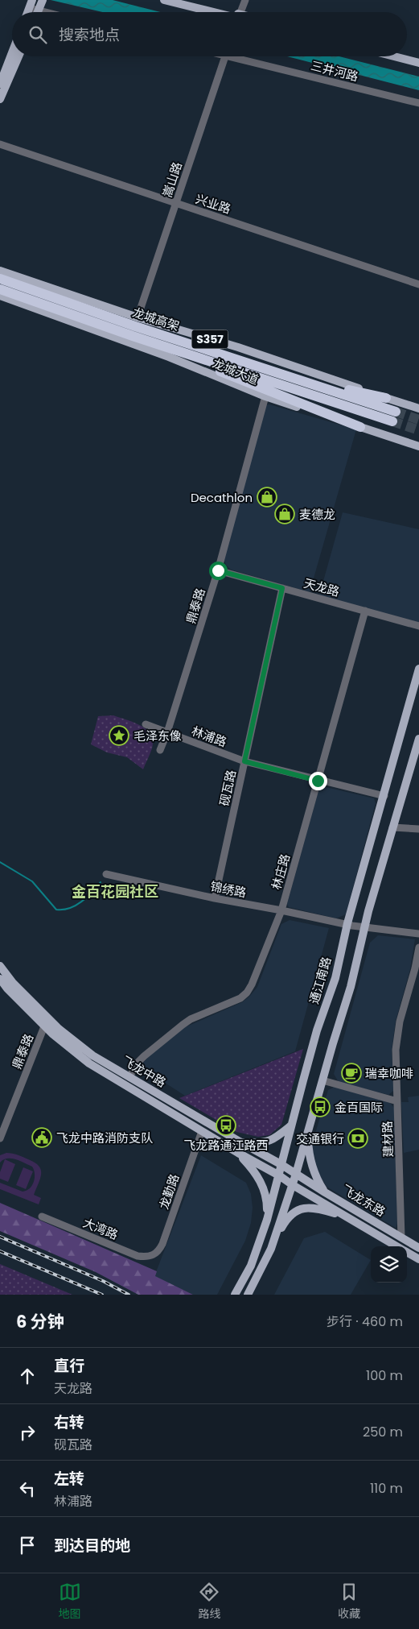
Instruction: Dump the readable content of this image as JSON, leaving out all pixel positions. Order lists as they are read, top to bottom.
{
  "streets": {
    "highway": ["龙城高架"],
    "main road": [
      "S357",
      "龙城大道",
      "通江南路",
      "飞龙中路",
      "飞龙东路"
    ],
    "street": [
      "三井河路",
      "嵩山路",
      "兴业路",
      "天龙路",
      "鼎泰路",
      "林浦路",
      "砚瓦路",
      "林庄路",
      "锦绣路",
      "建材路",
      "龙勤路",
      "大湾路"
    ]
  },
  "crossings": [
    ["嵩山路", "兴业路"],
    ["嵩山路", "龙城高架"],
    ["龙城大道", "鼎泰路"],
    ["天龙路", "鼎泰路"],
    ["天龙路", "砚瓦路"],
    ["天龙路", "林庄路"],
    ["鼎泰路", "林浦路"],
    ["鼎泰路", "飞龙中路"],
    ["林浦路", "砚瓦路"],
    ["林浦路", "林庄路"],
    ["林浦路", "通江南路"],
    ["砚瓦路", "锦绣路"],
    ["林庄路", "锦绣路"],
    ["林庄路", "飞龙中路"],
    ["锦绣路", "通江南路"],
    ["通江南路", "飞龙中路"],
    ["飞龙中路", "龙勤路"],
    ["飞龙中路", "飞龙东路"],
    ["建材路", "飞龙东路"],
    ["龙勤路", "大湾路"]
  ],
  "districts": ["金百花园社区"],
  "places": {
    "shop": ["Decathlon", "麦德龙"],
    "place": ["毛泽东像"],
    "cafe": ["瑞幸咖啡"],
    "bus stop": ["金百国际", "飞龙路通江路西"],
    "public building": ["飞龙中路消防支队"],
    "bank": ["交通银行"]
  },
  "page": {
    "search": "搜索地点",
    "heading": ["6 分钟", "步行 · 460 m"],
    "list": [
      ["直行", "天龙路", "100 m"],
      ["右转", "砚瓦路", "250 m"],
      ["左转", "林浦路", "110 m"],
      "到达目的地"
    ],
    "nav": ["地图", "路线", "收藏"]
  }
}
